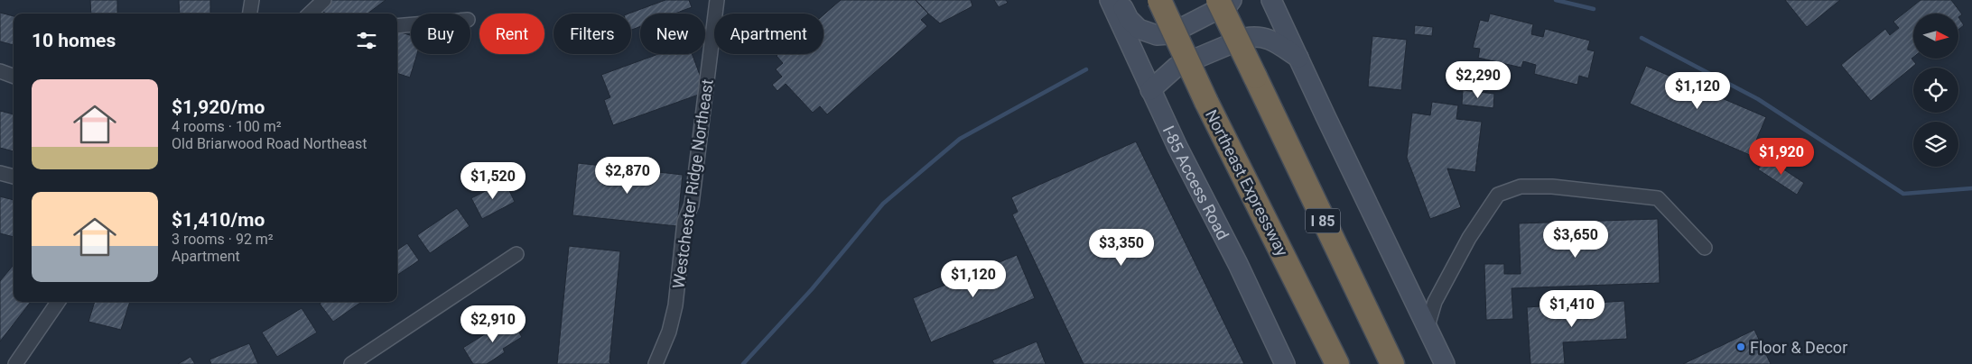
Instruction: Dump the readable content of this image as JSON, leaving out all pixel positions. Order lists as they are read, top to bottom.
{
  "streets": {
    "highway": ["Northeast Expressway", "I 85"],
    "main road": ["I-85 Access Road"],
    "street": ["Westchester Ridge Northeast"]
  },
  "places": ["Floor & Decor"],
  "north": "right",
  "page": {
    "chip": [
      "Buy",
      "Rent",
      "Filters",
      "New",
      "Apartment"
    ],
    "heading": "10 homes",
    "price": [
      "$2,290",
      "$1,120",
      "$1,920",
      "$2,870",
      "$1,520",
      "$3,650",
      "$3,350",
      "$1,120",
      "$1,410",
      "$2,910"
    ],
    "list": [
      {
        "name": "$1,920/mo",
        "note": "4 rooms · 100 m² · Old Briarwood Road Northeast"
      },
      {
        "name": "$1,410/mo",
        "note": "3 rooms · 92 m² · Apartment"
      }
    ]
  }
}
